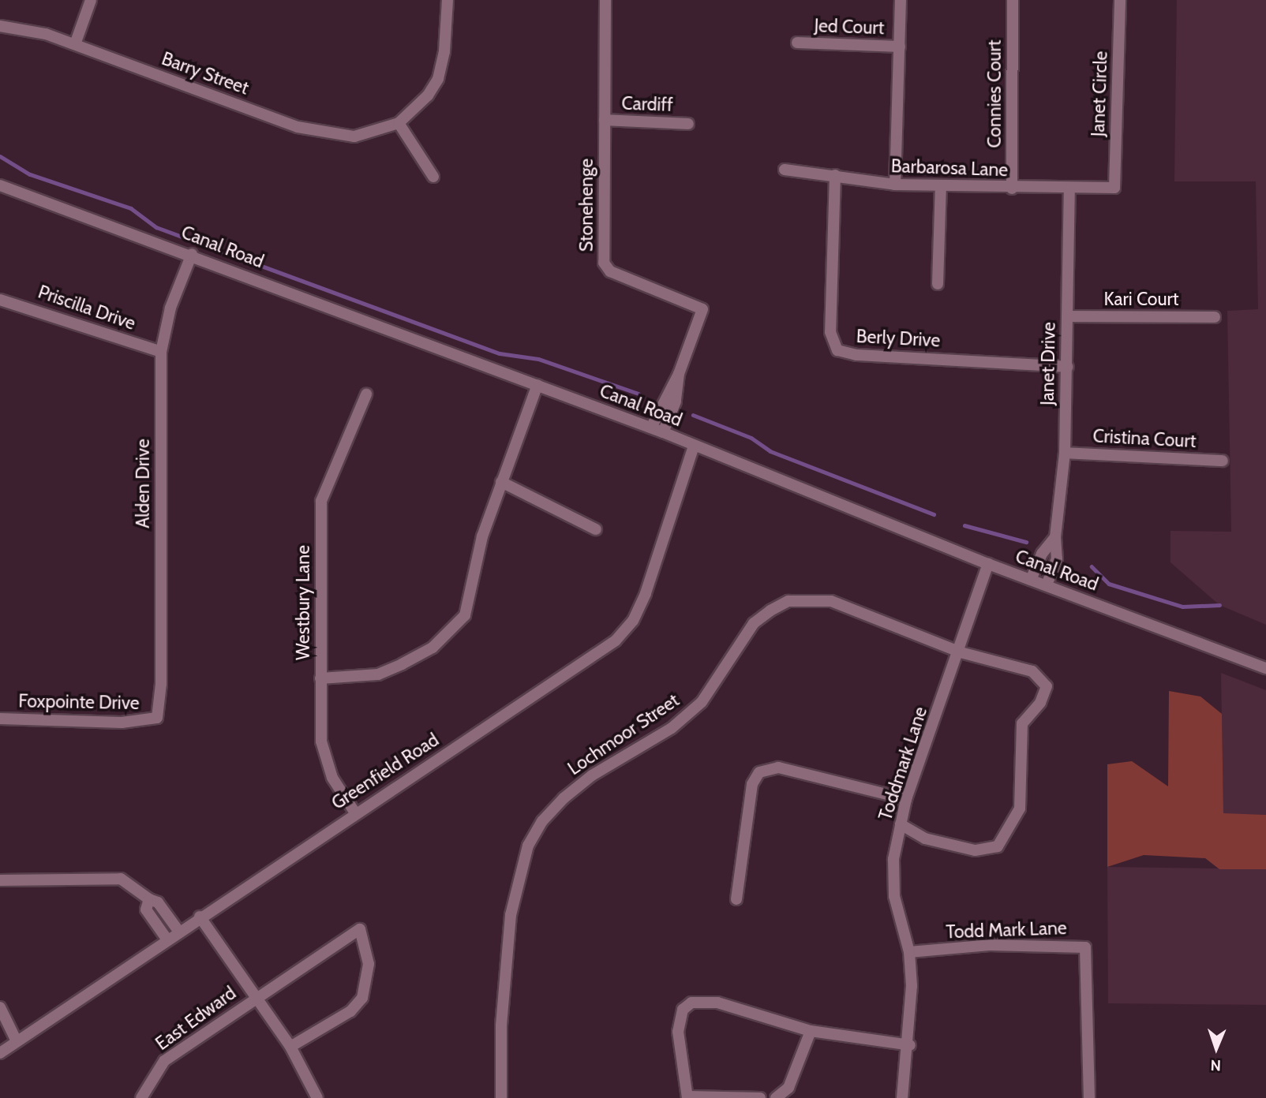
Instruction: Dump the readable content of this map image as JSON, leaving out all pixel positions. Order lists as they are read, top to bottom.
{
  "streets": {
    "street": [
      "Jed Court",
      "Barry Street",
      "Connies Court",
      "Janet Circle",
      "Cardiff",
      "Barbarosa Lane",
      "Stonehenge",
      "Canal Road",
      "Kari Court",
      "Priscilla Drive",
      "Berly Drive",
      "Janet Drive",
      "Cristina Court",
      "Alden Drive",
      "Westbury Lane",
      "Foxpointe Drive",
      "Lochmoor Street",
      "Toddmark Lane",
      "Greenfield Road",
      "Todd Mark Lane",
      "East Edward"
    ]
  },
  "crossings": [
    ["Connies Court", "Barbarosa Lane"],
    ["Janet Circle", "Barbarosa Lane"],
    ["Cardiff", "Stonehenge"],
    ["Barbarosa Lane", "Berly Drive"],
    ["Barbarosa Lane", "Janet Drive"],
    ["Stonehenge", "Canal Road"],
    ["Canal Road", "Janet Drive"],
    ["Canal Road", "Alden Drive"],
    ["Canal Road", "Toddmark Lane"],
    ["Canal Road", "Greenfield Road"],
    ["Kari Court", "Janet Drive"],
    ["Priscilla Drive", "Alden Drive"],
    ["Berly Drive", "Janet Drive"],
    ["Janet Drive", "Cristina Court"],
    ["Alden Drive", "Foxpointe Drive"],
    ["Westbury Lane", "Greenfield Road"],
    ["Lochmoor Street", "Toddmark Lane"],
    ["Toddmark Lane", "Todd Mark Lane"]
  ],
  "north": "bottom"
}
